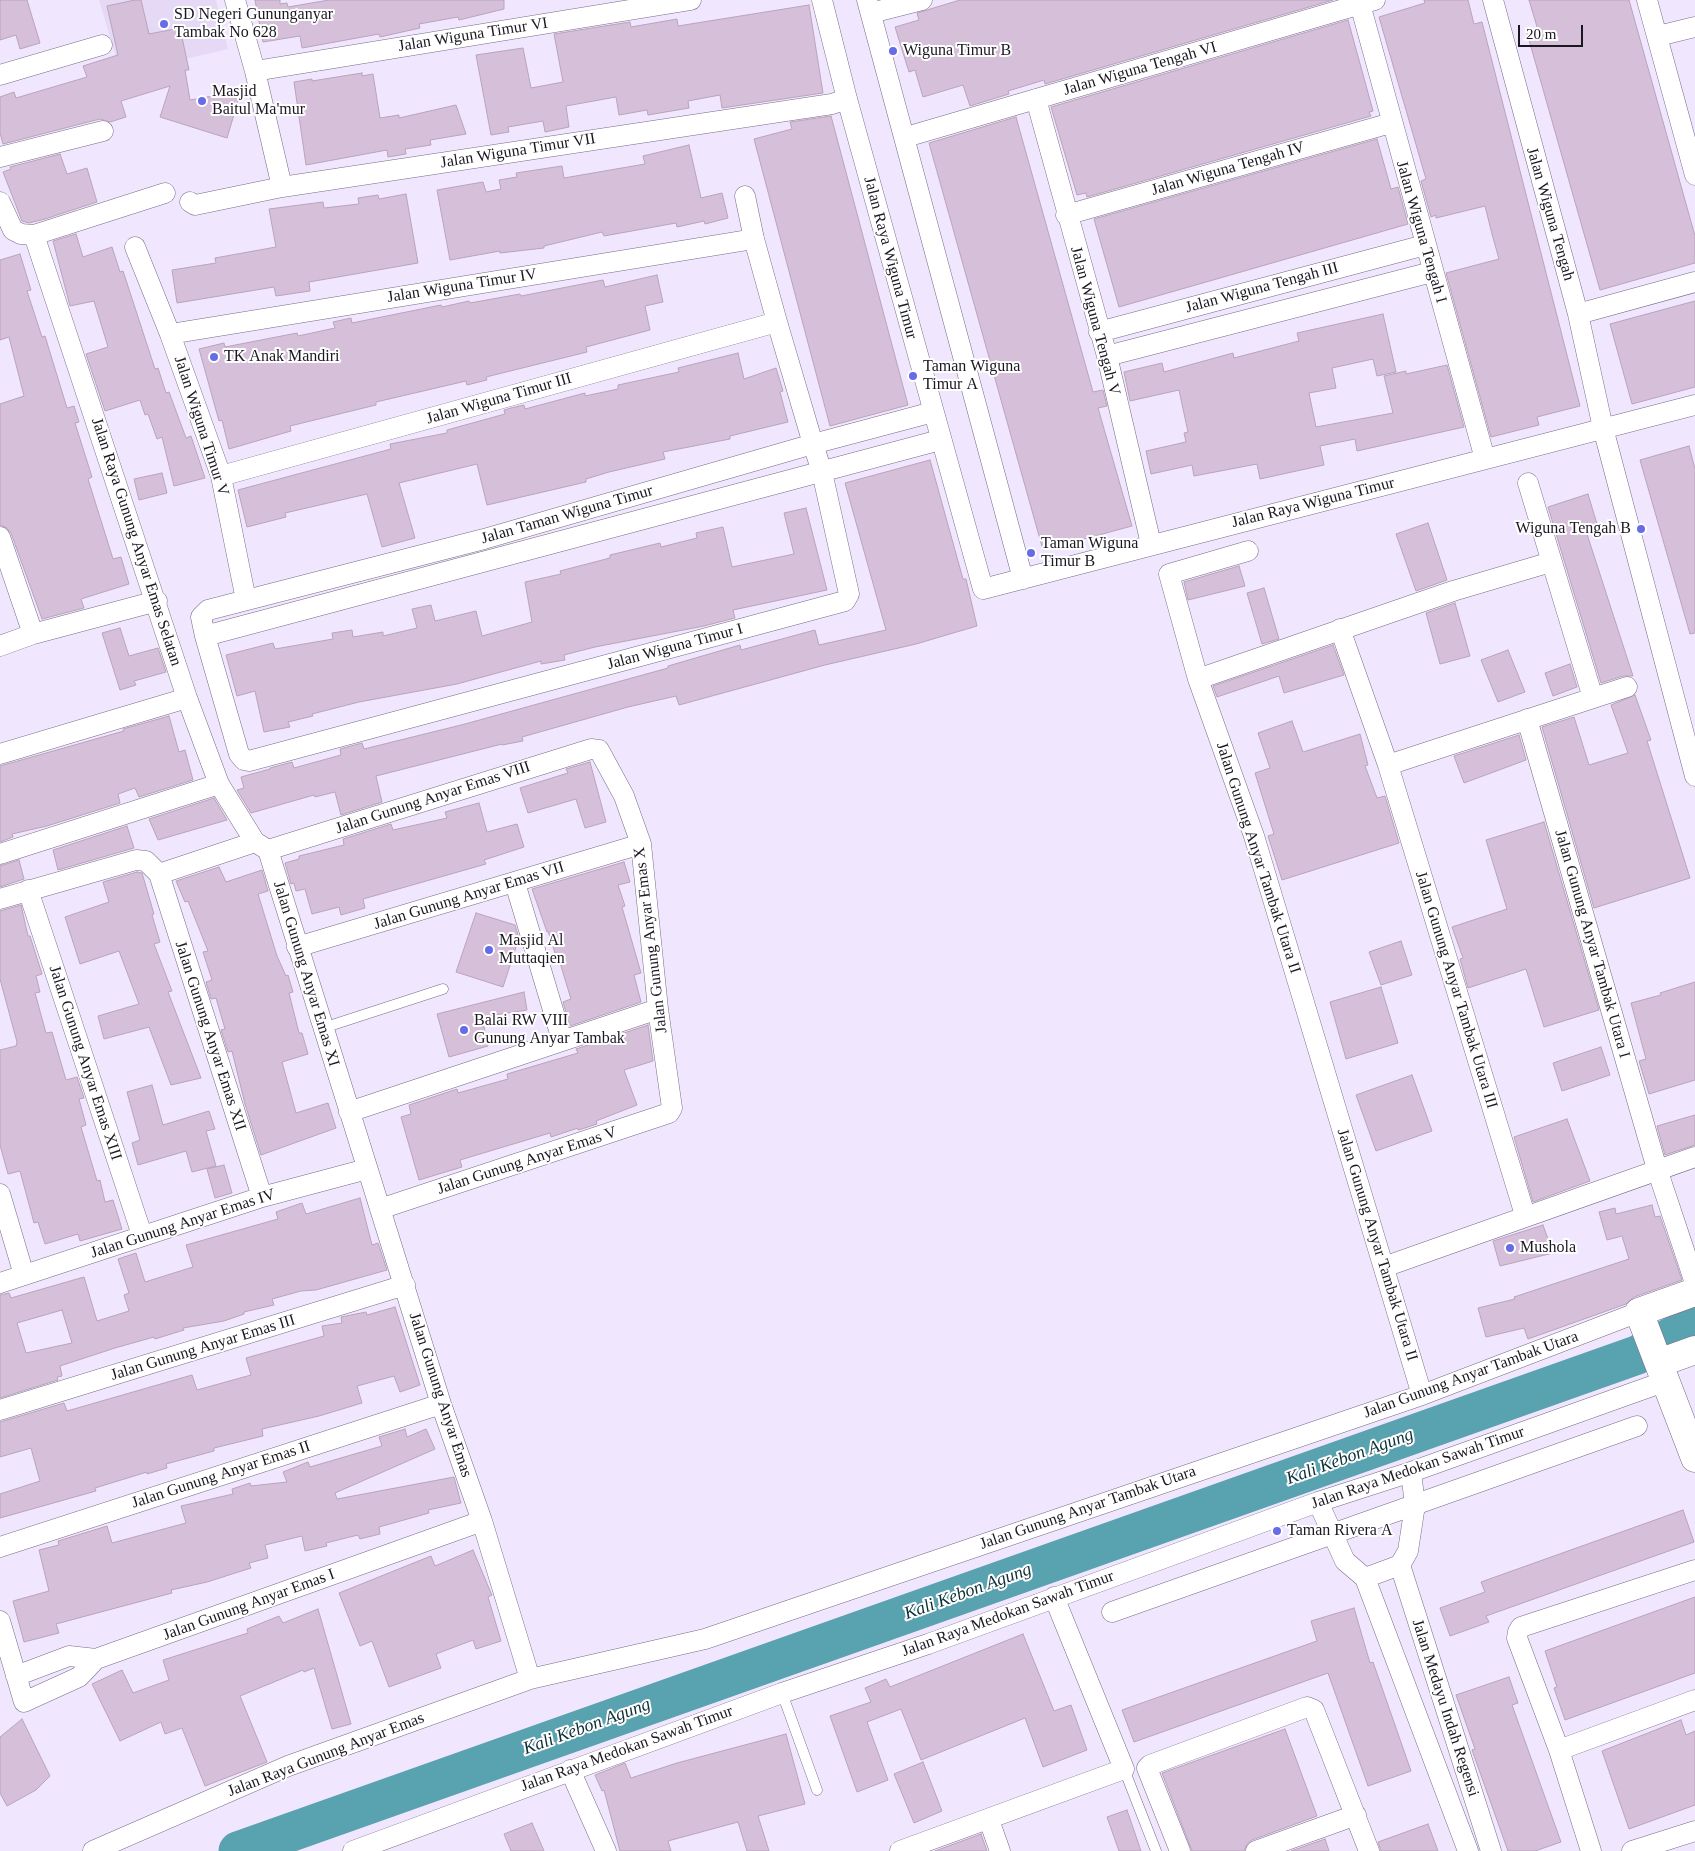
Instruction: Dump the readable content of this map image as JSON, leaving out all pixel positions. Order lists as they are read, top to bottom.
{
  "streets": {
    "street": [
      "Jalan Wiguna Timur VI",
      "Jalan Wiguna Tengah VI",
      "Jalan Wiguna Timur VII",
      "Jalan Wiguna Tengah IV",
      "Jalan Wiguna Tengah",
      "Jalan Wiguna Tengah I",
      "Jalan Raya Wiguna Timur",
      "Jalan Wiguna Timur IV",
      "Jalan Wiguna Tengah III",
      "Jalan Wiguna Tengah V",
      "Jalan Wiguna Timur III",
      "Jalan Wiguna Timur V",
      "Jalan Taman Wiguna Timur",
      "Jalan Raya Gunung Anyar Emas Selatan",
      "Jalan Wiguna Timur I",
      "Jalan Gunung Anyar Emas VIII",
      "Jalan Gunung Anyar Tambak Utara II",
      "Jalan Gunung Anyar Emas VII",
      "Jalan Gunung Anyar Emas X",
      "Jalan Gunung Anyar Tambak Utara I",
      "Jalan Gunung Anyar Emas XI",
      "Jalan Gunung Anyar Tambak Utara III",
      "Jalan Gunung Anyar Emas XII",
      "Jalan Gunung Anyar Emas XIII",
      "Jalan Gunung Anyar Emas V",
      "Jalan Gunung Anyar Emas IV",
      "Jalan Gunung Anyar Emas III",
      "Jalan Gunung Anyar Tambak Utara",
      "Jalan Gunung Anyar Emas",
      "Jalan Raya Medokan Sawah Timur",
      "Jalan Gunung Anyar Emas II",
      "Jalan Gunung Anyar Emas I",
      "Jalan Medayu Indah Regensi",
      "Jalan Raya Gunung Anyar Emas"
    ]
  },
  "crossings": [
    ["Jalan Wiguna Tengah VI", "Jalan Wiguna Tengah I"],
    ["Jalan Wiguna Tengah VI", "Jalan Wiguna Tengah V"],
    ["Jalan Wiguna Timur VII", "Jalan Raya Wiguna Timur"],
    ["Jalan Wiguna Tengah IV", "Jalan Wiguna Tengah I"],
    ["Jalan Wiguna Tengah IV", "Jalan Wiguna Tengah V"],
    ["Jalan Wiguna Tengah", "Jalan Raya Wiguna Timur"],
    ["Jalan Wiguna Tengah I", "Jalan Raya Wiguna Timur"],
    ["Jalan Wiguna Tengah I", "Jalan Wiguna Tengah III"],
    ["Jalan Raya Wiguna Timur", "Jalan Wiguna Tengah V"],
    ["Jalan Raya Wiguna Timur", "Jalan Taman Wiguna Timur"],
    ["Jalan Wiguna Timur IV", "Jalan Wiguna Timur V"],
    ["Jalan Wiguna Timur IV", "Jalan Wiguna Timur I"],
    ["Jalan Wiguna Tengah III", "Jalan Wiguna Tengah V"],
    ["Jalan Wiguna Timur III", "Jalan Wiguna Timur V"],
    ["Jalan Wiguna Timur III", "Jalan Wiguna Timur I"],
    ["Jalan Wiguna Timur V", "Jalan Taman Wiguna Timur"],
    ["Jalan Taman Wiguna Timur", "Jalan Wiguna Timur I"],
    ["Jalan Raya Gunung Anyar Emas Selatan", "Jalan Gunung Anyar Emas VIII"],
    ["Jalan Raya Gunung Anyar Emas Selatan", "Jalan Gunung Anyar Emas XI"],
    ["Jalan Gunung Anyar Emas VIII", "Jalan Gunung Anyar Emas X"],
    ["Jalan Gunung Anyar Emas VIII", "Jalan Gunung Anyar Emas XI"],
    ["Jalan Gunung Anyar Emas VIII", "Jalan Gunung Anyar Emas XII"],
    ["Jalan Gunung Anyar Tambak Utara II", "Jalan Gunung Anyar Tambak Utara"],
    ["Jalan Gunung Anyar Emas VII", "Jalan Gunung Anyar Emas X"],
    ["Jalan Gunung Anyar Emas VII", "Jalan Gunung Anyar Emas XI"],
    ["Jalan Gunung Anyar Emas X", "Jalan Gunung Anyar Emas V"],
    ["Jalan Gunung Anyar Emas XI", "Jalan Gunung Anyar Emas"],
    ["Jalan Gunung Anyar Emas XII", "Jalan Gunung Anyar Emas IV"],
    ["Jalan Gunung Anyar Emas XIII", "Jalan Gunung Anyar Emas IV"],
    ["Jalan Gunung Anyar Emas V", "Jalan Gunung Anyar Emas"],
    ["Jalan Gunung Anyar Emas IV", "Jalan Gunung Anyar Emas"],
    ["Jalan Gunung Anyar Emas III", "Jalan Gunung Anyar Emas"],
    ["Jalan Gunung Anyar Tambak Utara", "Jalan Gunung Anyar Emas"],
    ["Jalan Gunung Anyar Tambak Utara", "Jalan Raya Gunung Anyar Emas"],
    ["Jalan Gunung Anyar Emas", "Jalan Gunung Anyar Emas II"],
    ["Jalan Gunung Anyar Emas", "Jalan Gunung Anyar Emas I"],
    ["Jalan Gunung Anyar Emas", "Jalan Raya Gunung Anyar Emas"],
    ["Jalan Raya Medokan Sawah Timur", "Jalan Medayu Indah Regensi"]
  ],
  "water": ["Kali Kebon Agung"],
  "places": [
    "SD Negeri Gununganyar Tambak No 628",
    "Wiguna Timur B",
    "Masjid Baitul Ma'mur",
    "TK Anak Mandiri",
    "Taman Wiguna Timur A",
    "Wiguna Tengah B",
    "Taman Wiguna Timur B",
    "Masjid Al Muttaqien",
    "Balai RW VIII Gunung Anyar Tambak",
    "Mushola",
    "Taman Rivera A"
  ],
  "scale_bar": "20 m"
}
